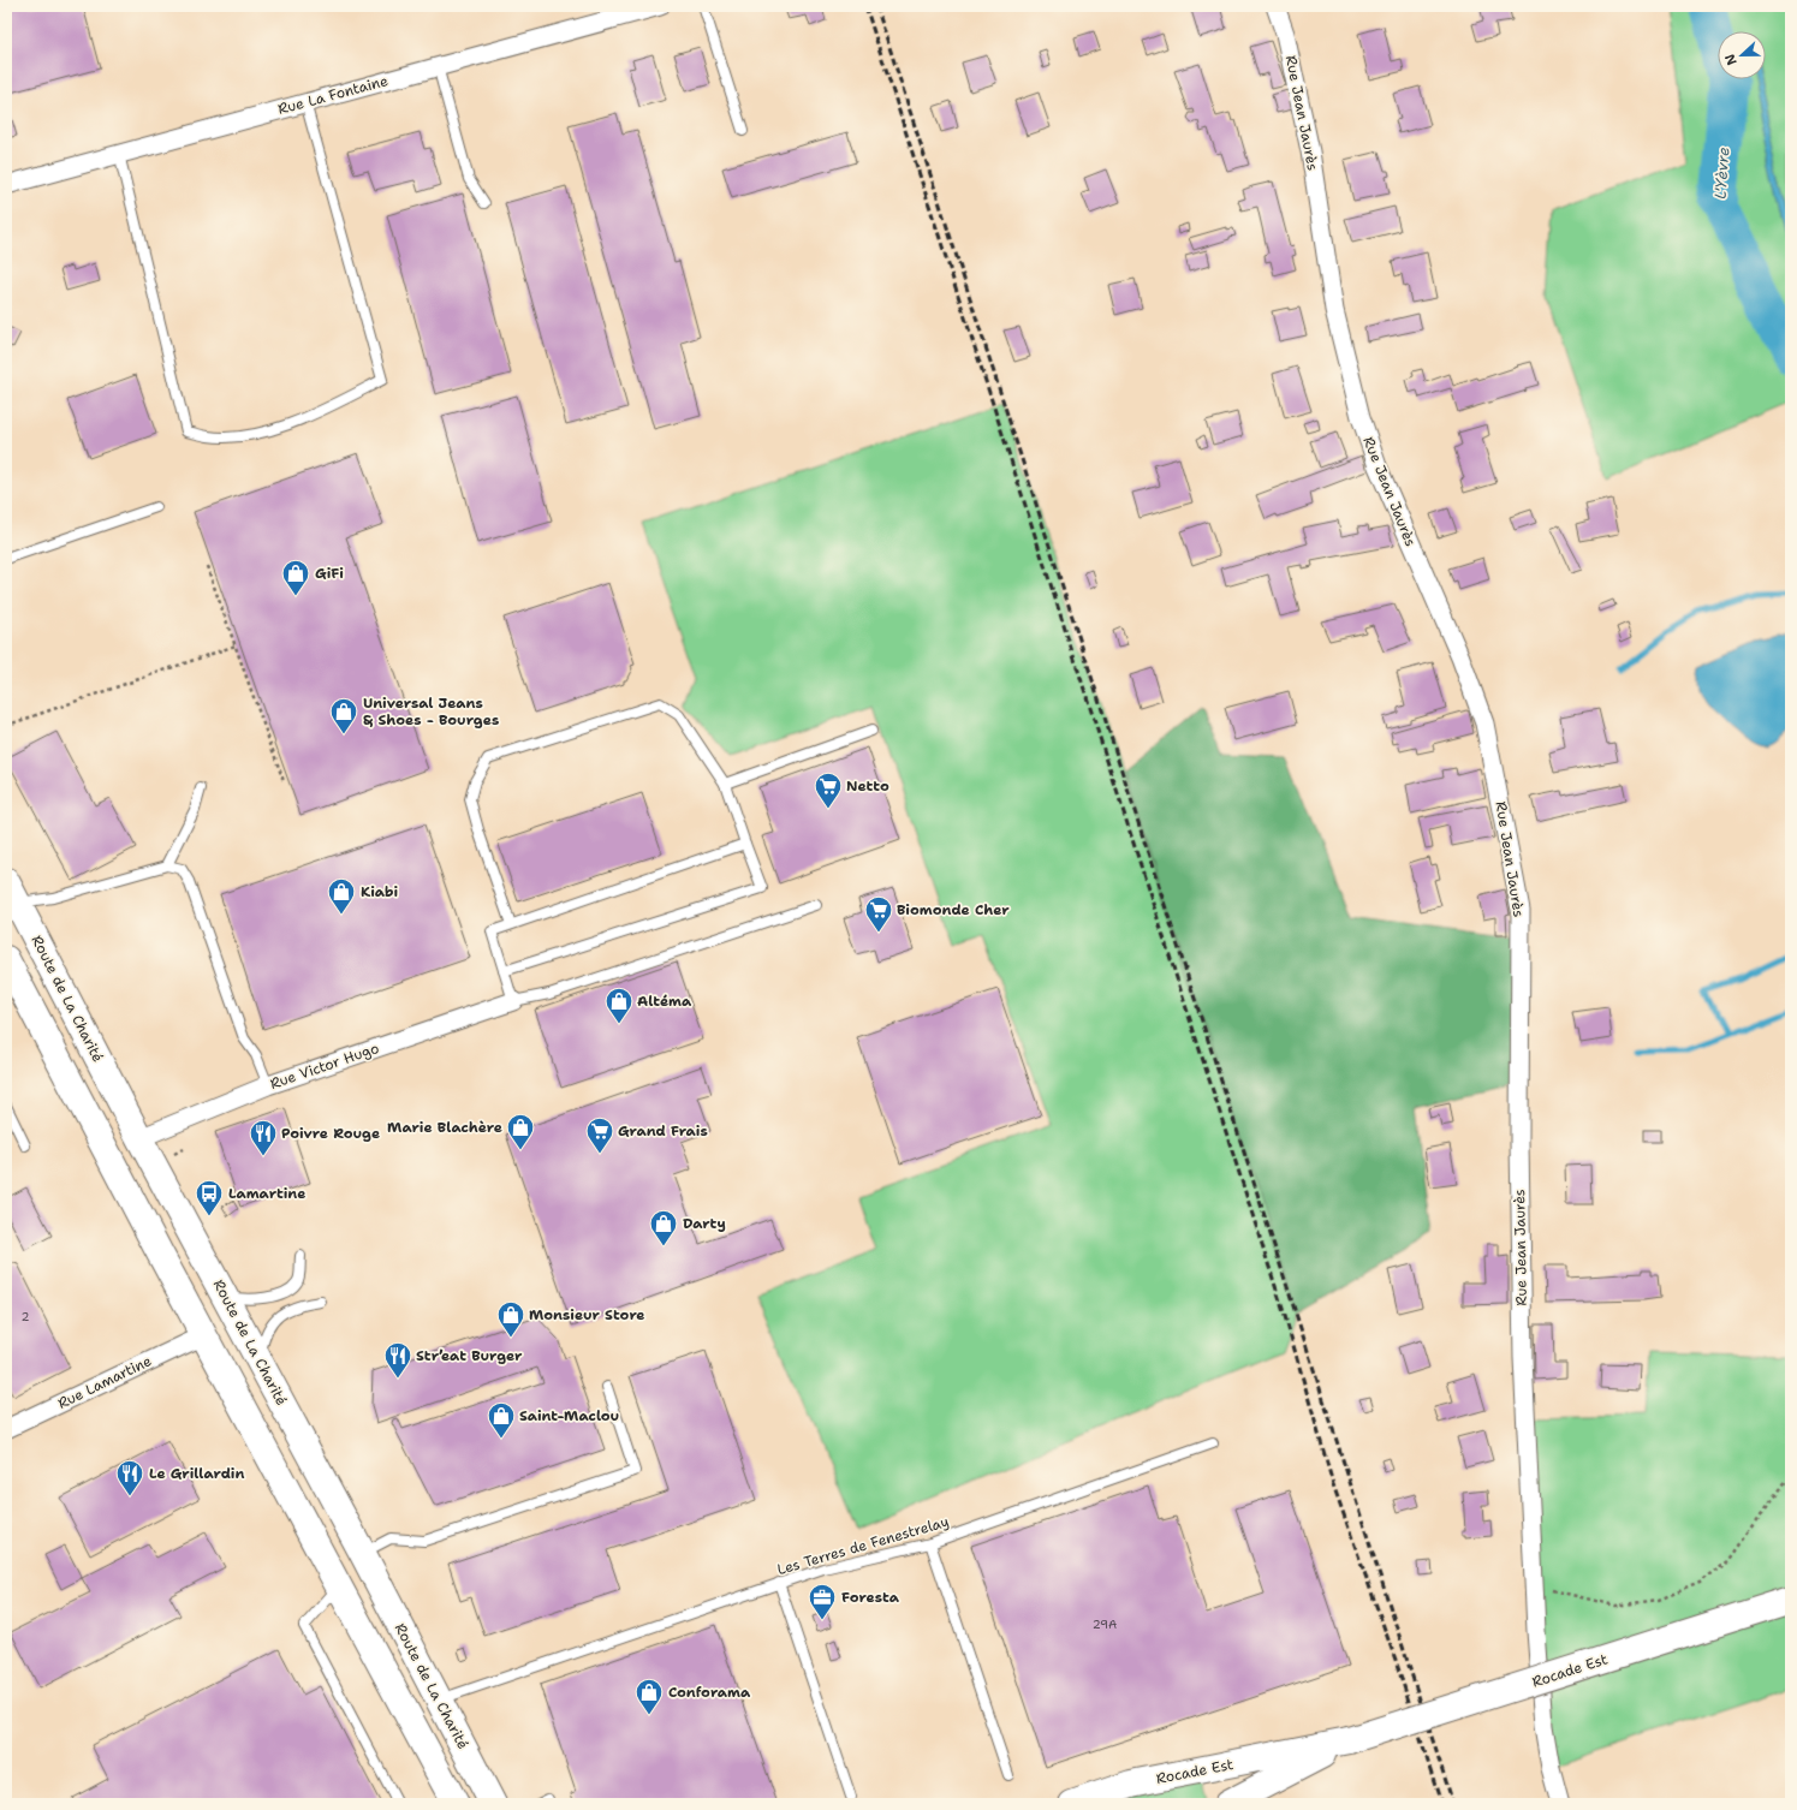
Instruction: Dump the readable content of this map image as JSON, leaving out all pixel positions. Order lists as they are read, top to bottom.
{
  "streets": {
    "main road": ["Route de La Charité", "Rocade Est"],
    "street": [
      "Rue La Fontaine",
      "Rue Jean Jaurès",
      "Rue Victor Hugo",
      "Rue Lamartine"
    ],
    "lane": ["Les Terres de Fenestrelay"]
  },
  "crossings": [
    ["Route de La Charité", "Rue Victor Hugo"],
    ["Route de La Charité", "Les Terres de Fenestrelay"]
  ],
  "water": ["L'Yèvre"],
  "places": {
    "shop": [
      "GiFi",
      "Universal Jeans & Shoes - Bourges",
      "Kiabi",
      "Altéma",
      "Marie Blachère",
      "Darty",
      "Monsieur Store",
      "Saint-Maclou",
      "Conforama"
    ],
    "supermarket": ["Netto", "Biomonde Cher", "Grand Frais"],
    "restaurant": ["Poivre Rouge", "Str’eat Burger", "Le Grillardin"],
    "bus stop": ["Lamartine"],
    "office": ["Foresta"]
  },
  "house_numbers": ["2", "29A"],
  "north": "left"
}
